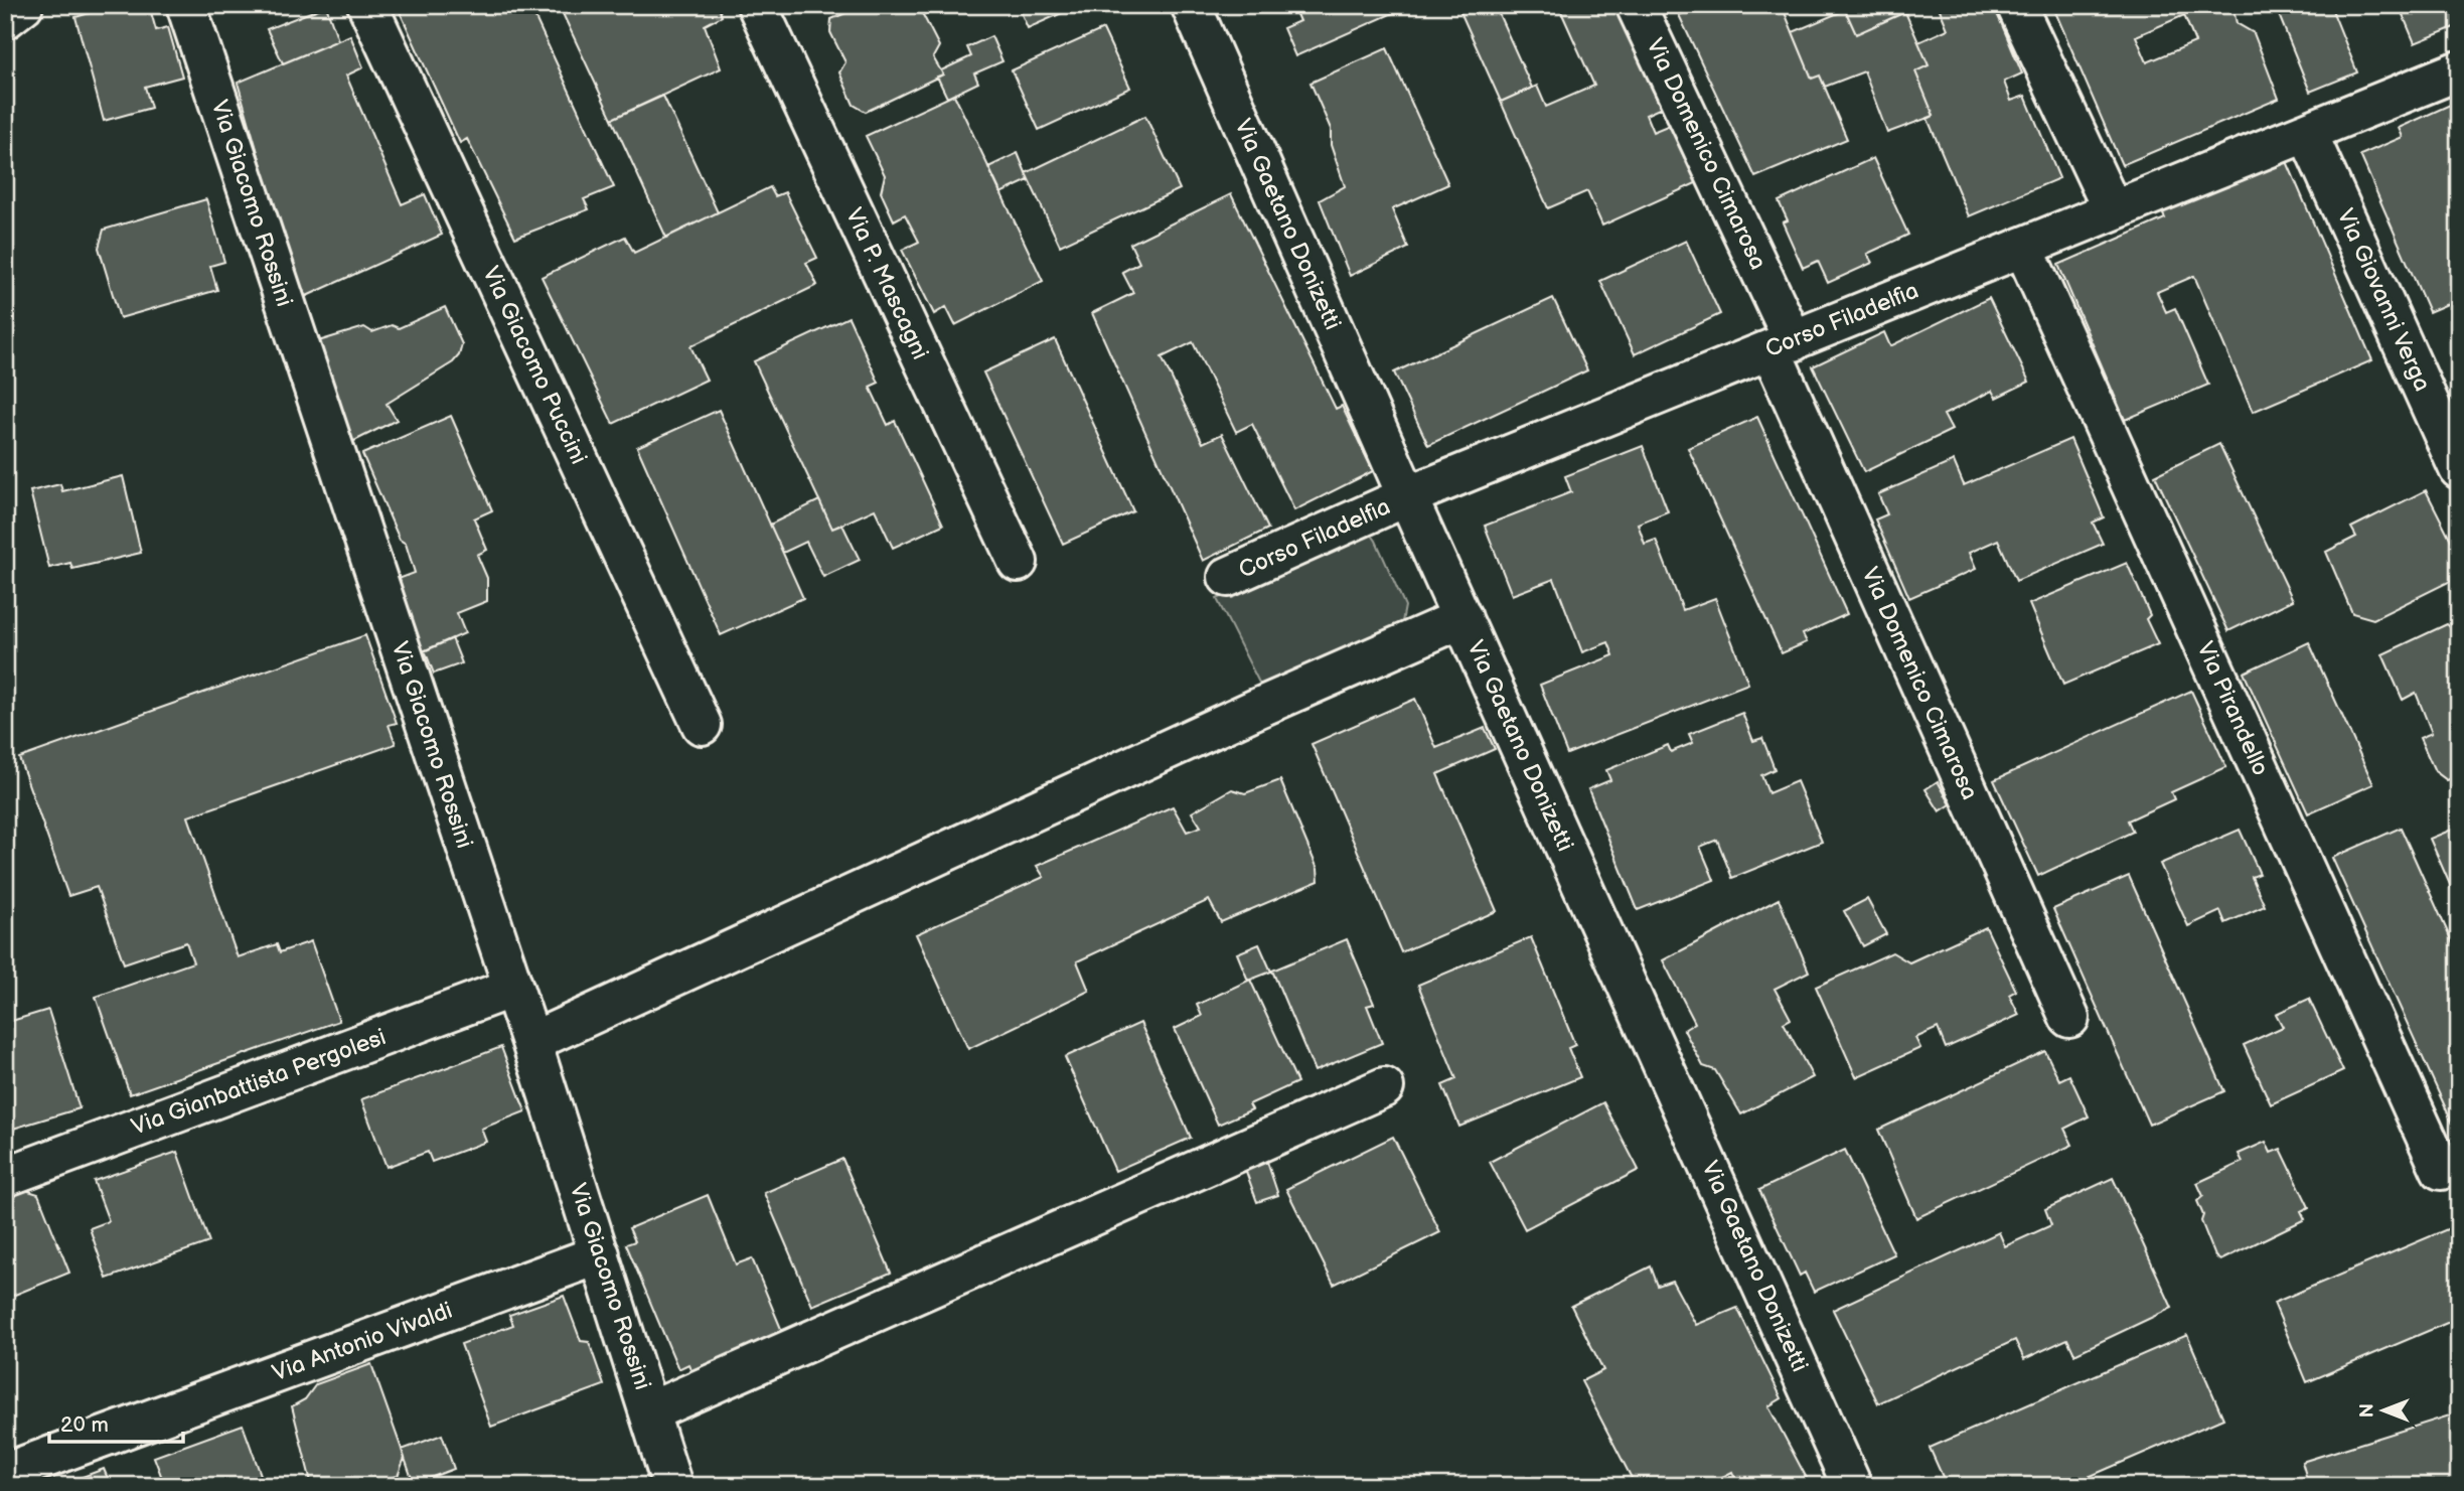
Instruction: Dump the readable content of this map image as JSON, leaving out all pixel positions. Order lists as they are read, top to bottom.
{
  "streets": {
    "street": [
      "Via Domenico Cimarosa",
      "Via Giacomo Rossini",
      "Via Gaetano Donizetti",
      "Via P. Mascagni",
      "Via Giovanni Verga",
      "Corso Filadelfia",
      "Via Giacomo Puccini",
      "Via Pirandello",
      "Via Gianbattista Pergolesi",
      "Via Antonio Vivaldi"
    ]
  },
  "crossings": [
    ["Via Domenico Cimarosa", "Corso Filadelfia"],
    ["Via Giacomo Rossini", "Via Gianbattista Pergolesi"],
    ["Via Giacomo Rossini", "Via Antonio Vivaldi"],
    ["Via Gaetano Donizetti", "Corso Filadelfia"],
    ["Via Giovanni Verga", "Corso Filadelfia"],
    ["Corso Filadelfia", "Via Pirandello"]
  ],
  "scale_bar": "20 m",
  "north": "left"
}
